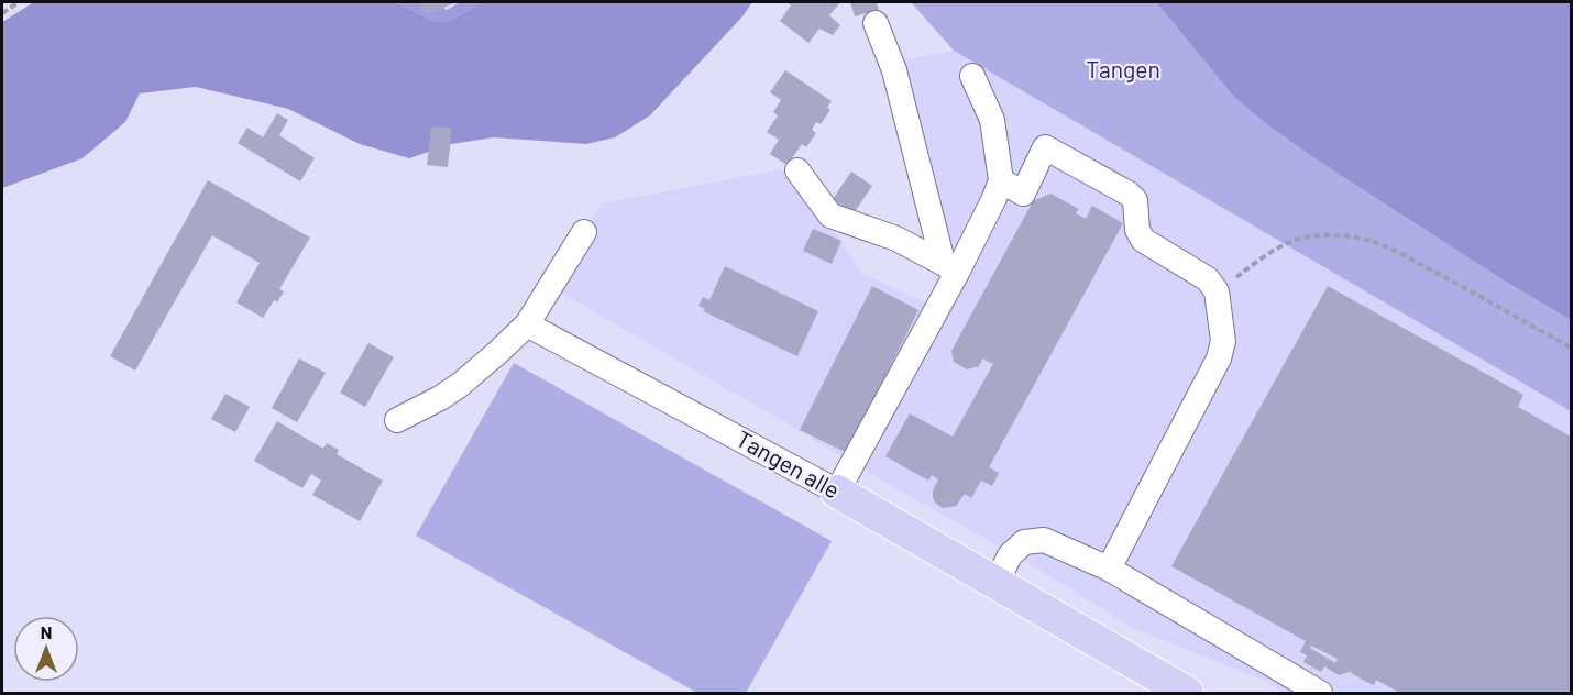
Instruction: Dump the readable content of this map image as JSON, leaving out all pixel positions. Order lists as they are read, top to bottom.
{
  "streets": {
    "main road": ["Tangen alle"]
  },
  "parks": ["Tangen"],
  "north": "top"
}
